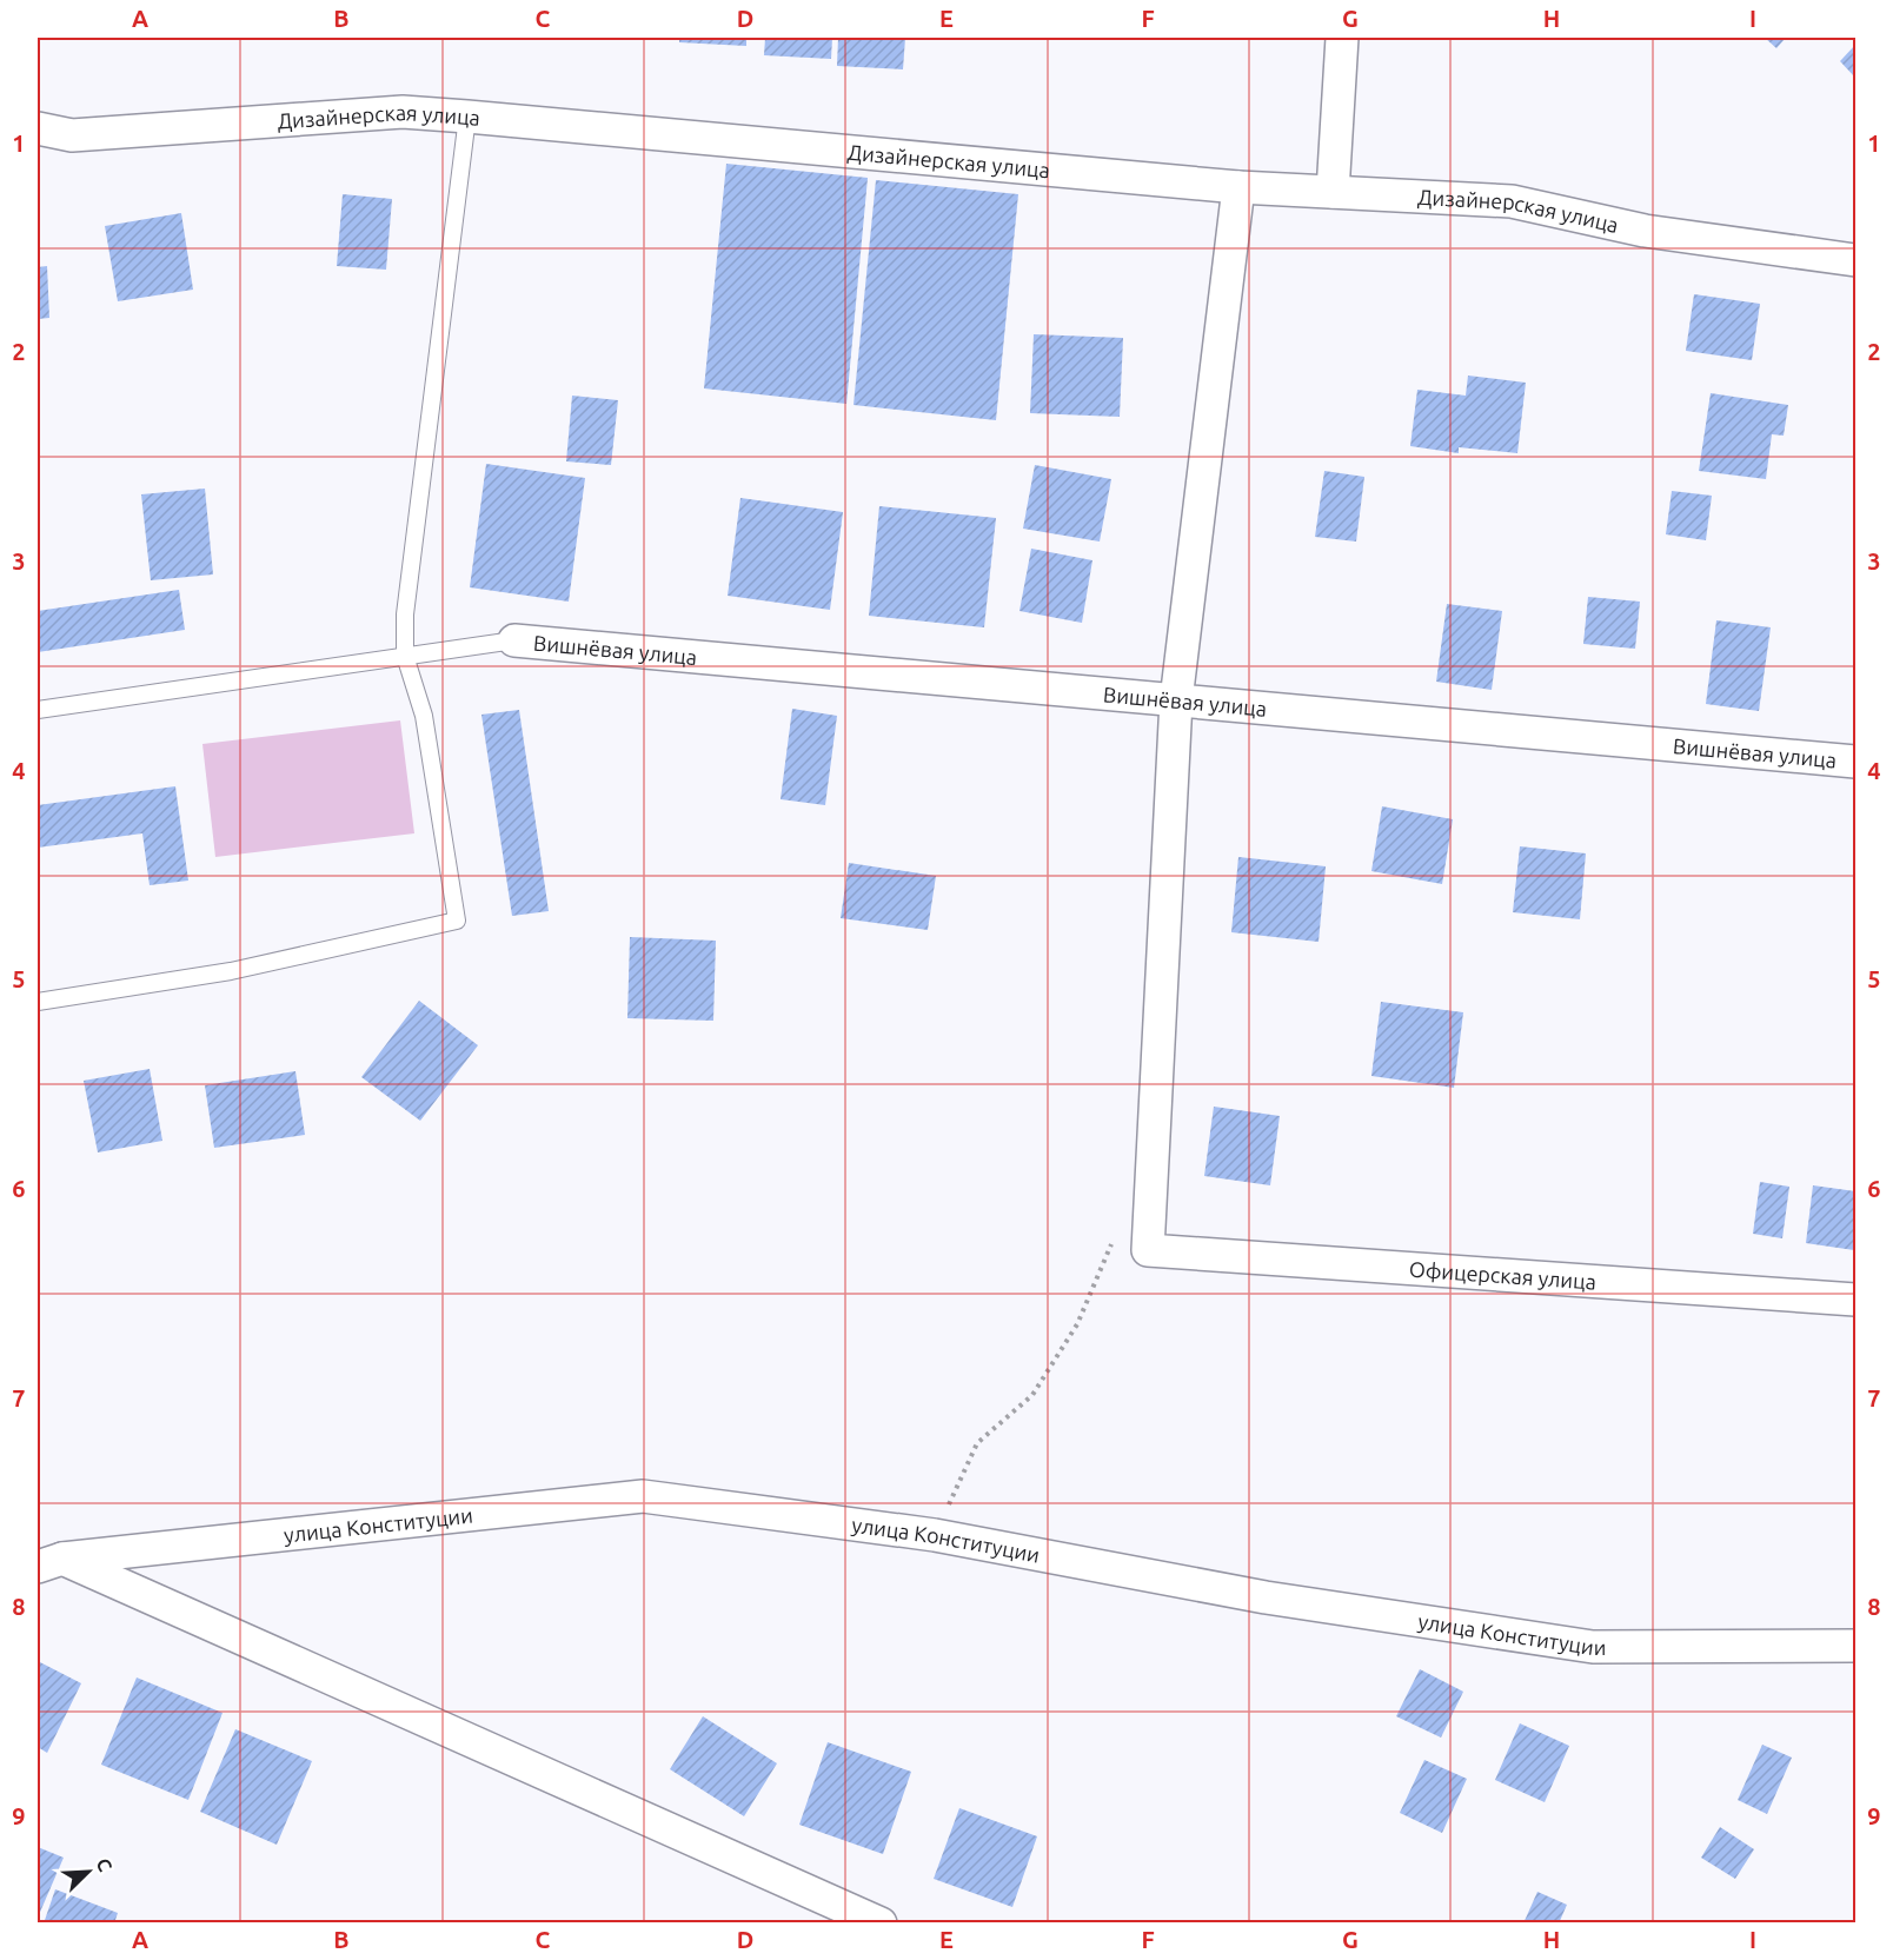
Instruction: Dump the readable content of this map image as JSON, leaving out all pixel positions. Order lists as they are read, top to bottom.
{
  "streets": {
    "street": [
      "Дизайнерская улица",
      "Вишнёвая улица",
      "Офицерская улица",
      "улица Конституции"
    ]
  },
  "north": "top right",
  "grid": {
    "columns": [
      "A",
      "B",
      "C",
      "D",
      "E",
      "F",
      "G",
      "H",
      "I"
    ],
    "rows": [
      "1",
      "2",
      "3",
      "4",
      "5",
      "6",
      "7",
      "8",
      "9"
    ]
  }
}
